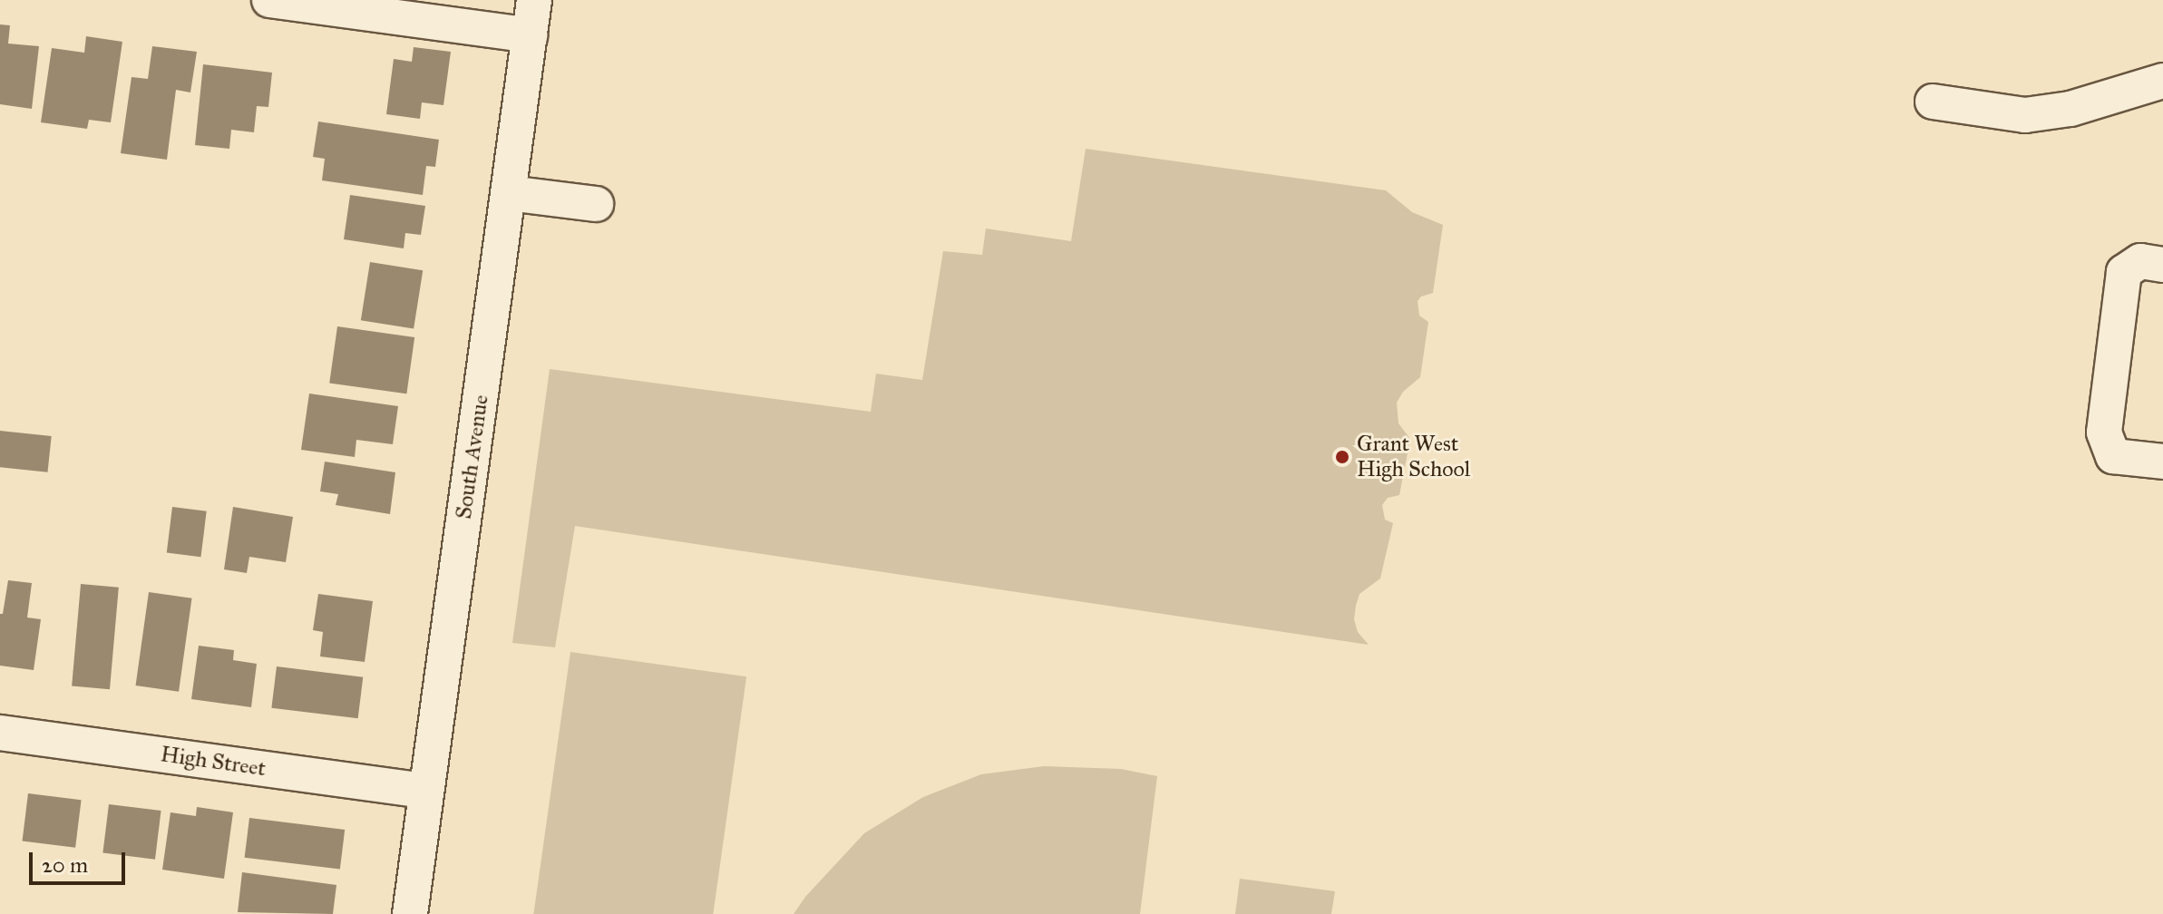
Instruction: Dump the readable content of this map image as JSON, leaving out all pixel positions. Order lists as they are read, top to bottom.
{
  "streets": {
    "street": ["South Avenue", "High Street"]
  },
  "crossings": [
    ["South Avenue", "High Street"]
  ],
  "places": ["Grant West High School"],
  "scale_bar": "20 m"
}
